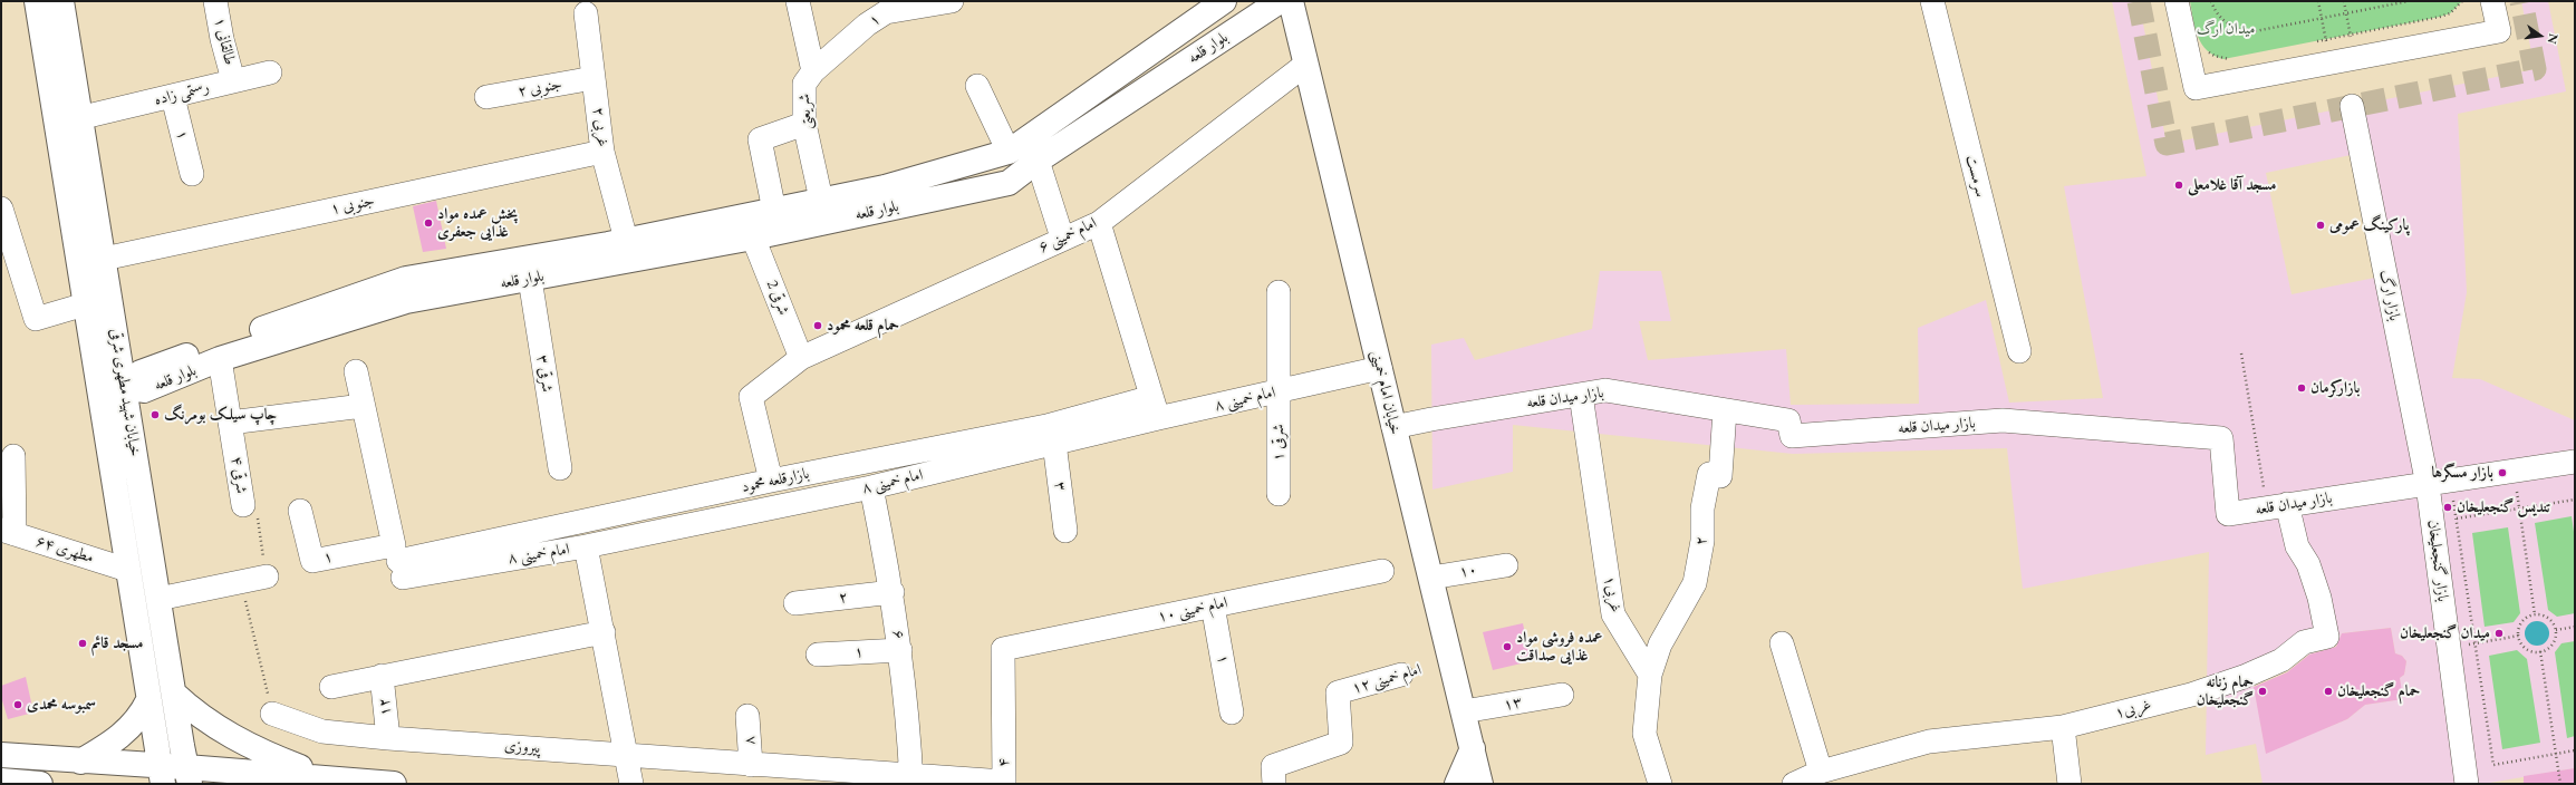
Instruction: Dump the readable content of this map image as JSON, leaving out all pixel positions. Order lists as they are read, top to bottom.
{
  "streets": {
    "main road": ["بلوار قلعه", "خیابان شهید مطهری شرقی", "خیابان امام خمینی"],
    "street": [
      "۱",
      "طالقانی ۱",
      "۲ جنوبی",
      "رستمی زاده",
      "شریعتی",
      "۲ غربی",
      "سرمست",
      "۱ جنوبی",
      "امام خمینی ۶",
      "بازار ارگ",
      "2 شرقی",
      "۳ شرقی",
      "بازار میدان قلعه",
      "امام خمینی ۸",
      "۱ شرقی",
      "شرقی ۴",
      "بازارقلعه محمود",
      "۳",
      "۲",
      "مطهری ۶۴",
      "بازار گنجعلیخان",
      "۱۰",
      "غربی۱",
      "امام خمینی ۱۰",
      "۶",
      "امام خمینی ۱۲",
      "۱۳",
      "۱۲",
      "۸",
      "پیروزی",
      "۴"
    ]
  },
  "crossings": [
    ["۱", "رستمی زاده"],
    ["۱", "شریعتی"],
    ["۱", "امام خمینی ۸"],
    ["۱", "بازارقلعه محمود"],
    ["۱", "امام خمینی ۱۰"],
    ["۱", "۶"],
    ["طالقانی ۱", "رستمی زاده"],
    ["بلوار قلعه", "شریعتی"],
    ["بلوار قلعه", "۲ غربی"],
    ["بلوار قلعه", "2 شرقی"],
    ["بلوار قلعه", "۳ شرقی"],
    ["بلوار قلعه", "خیابان شهید مطهری شرقی"],
    ["بلوار قلعه", "شرقی ۴"],
    ["۲ جنوبی", "۲ غربی"],
    ["۲ غربی", "۱ جنوبی"],
    ["۱ جنوبی", "خیابان شهید مطهری شرقی"],
    ["امام خمینی ۶", "2 شرقی"],
    ["امام خمینی ۶", "خیابان امام خمینی"],
    ["امام خمینی ۶", "بازارقلعه محمود"],
    ["بازار ارگ", "بازار میدان قلعه"],
    ["بازار ارگ", "بازار گنجعلیخان"],
    ["خیابان شهید مطهری شرقی", "مطهری ۶۴"],
    ["خیابان امام خمینی", "بازار میدان قلعه"],
    ["خیابان امام خمینی", "امام خمینی ۸"],
    ["خیابان امام خمینی", "۱۰"],
    ["خیابان امام خمینی", "۱۳"],
    ["بازار میدان قلعه", "۲"],
    ["بازار میدان قلعه", "بازار گنجعلیخان"],
    ["بازار میدان قلعه", "غربی۱"],
    ["امام خمینی ۸", "۱ شرقی"],
    ["امام خمینی ۸", "بازارقلعه محمود"],
    ["امام خمینی ۸", "۳"],
    ["امام خمینی ۸", "۶"],
    ["۲", "غربی۱"],
    ["۲", "۶"],
    ["امام خمینی ۱۰", "۴"],
    ["۶", "پیروزی"],
    ["۶", "۴"],
    ["۱۲", "پیروزی"],
    ["۸", "پیروزی"],
    ["پیروزی", "۴"]
  ],
  "parks": ["میدان ارگ"],
  "places": [
    "مسجد آقا غلامعلی",
    "پخش عمده مواد غذایی جعفری",
    "پارکینگ عمومی",
    "حمام قلعه محمود",
    "بازارکرمان",
    "چاپ سیلک بومرنگ",
    "بازار مسگرها",
    "تندیس گنجعلیخان",
    "میدان گنجعلیخان",
    "مسجد قائم",
    "عمده فروشی مواد غذایی صداقت",
    "حمام زنانه گنجعلیخان",
    "حمام گنجعلیخان",
    "سمبوسه محمدی"
  ],
  "north": "right"
}
